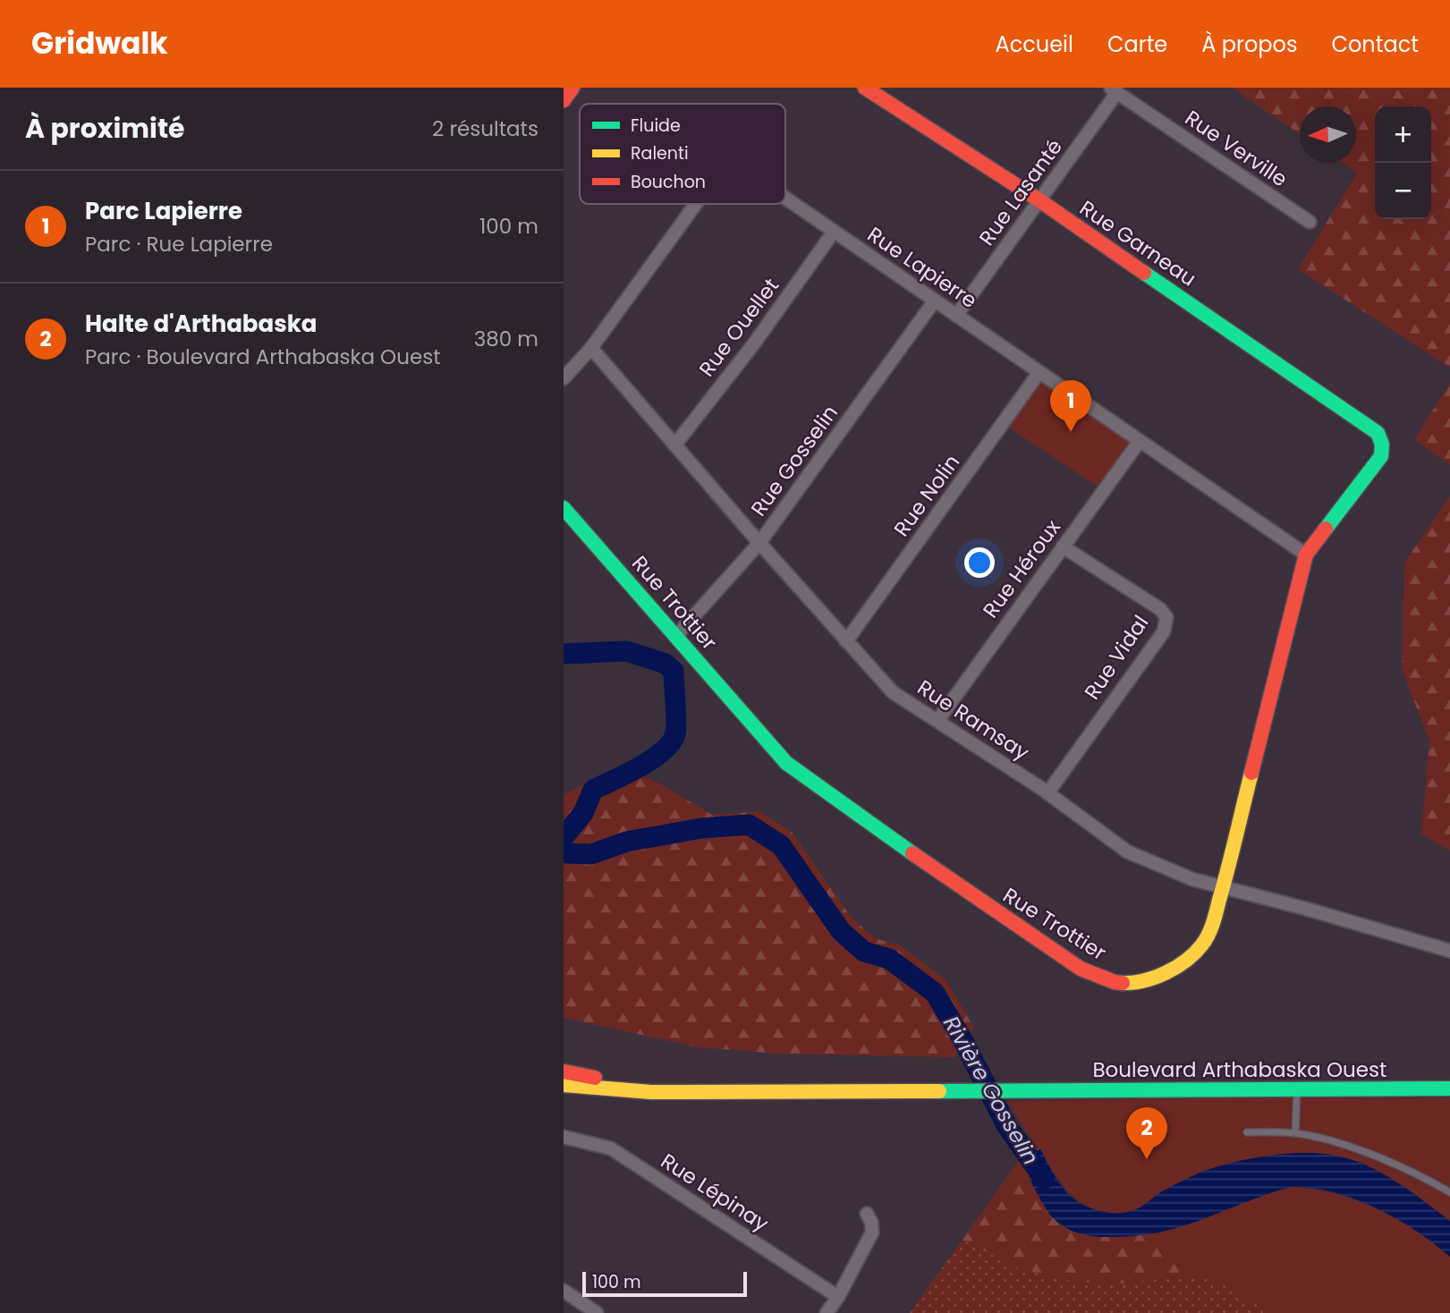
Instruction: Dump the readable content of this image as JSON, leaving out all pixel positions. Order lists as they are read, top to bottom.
{
  "streets": {
    "street": [
      "Rue Verville",
      "Rue Lasanté",
      "Rue Garneau",
      "Rue Lapierre",
      "Rue Ouellet",
      "Rue Gosselin",
      "Rue Nolin",
      "Rue Héroux",
      "Rue Trottier",
      "Rue Vidal",
      "Rue Ramsay",
      "Boulevard Arthabaska Ouest",
      "Rue Lépinay"
    ]
  },
  "crossings": [
    ["Rue Verville", "Rue Lasanté"],
    ["Rue Lasanté", "Rue Garneau"],
    ["Rue Lasanté", "Rue Lapierre"],
    ["Rue Garneau", "Rue Trottier"],
    ["Rue Lapierre", "Rue Ouellet"],
    ["Rue Lapierre", "Rue Gosselin"],
    ["Rue Lapierre", "Rue Nolin"],
    ["Rue Lapierre", "Rue Héroux"],
    ["Rue Lapierre", "Rue Trottier"],
    ["Rue Lapierre", "Rue Ramsay"],
    ["Rue Ouellet", "Rue Ramsay"],
    ["Rue Gosselin", "Rue Trottier"],
    ["Rue Gosselin", "Rue Ramsay"],
    ["Rue Nolin", "Rue Ramsay"],
    ["Rue Héroux", "Rue Vidal"],
    ["Rue Héroux", "Rue Ramsay"],
    ["Rue Trottier", "Rue Ramsay"],
    ["Rue Vidal", "Rue Ramsay"]
  ],
  "water": ["Rivière Gosselin"],
  "legend": ["Fluide", "Ralenti", "Bouchon"],
  "scale_bar": "100 m",
  "north": "left",
  "page": {
    "header": "Gridwalk",
    "nav": [
      "Accueil",
      "Carte",
      "À propos",
      "Contact"
    ],
    "heading": ["À proximité", "2 résultats"],
    "map_buttons": ["+", "−"],
    "list": [
      {
        "mark": "1",
        "name": "Parc Lapierre",
        "note": "Parc · Rue Lapierre",
        "value": "100 m"
      },
      {
        "mark": "2",
        "name": "Halte d'Arthabaska",
        "note": "Parc · Boulevard Arthabaska Ouest",
        "value": "380 m"
      }
    ],
    "pins": ["1", "2"],
    "scale": "100 m"
  }
}
